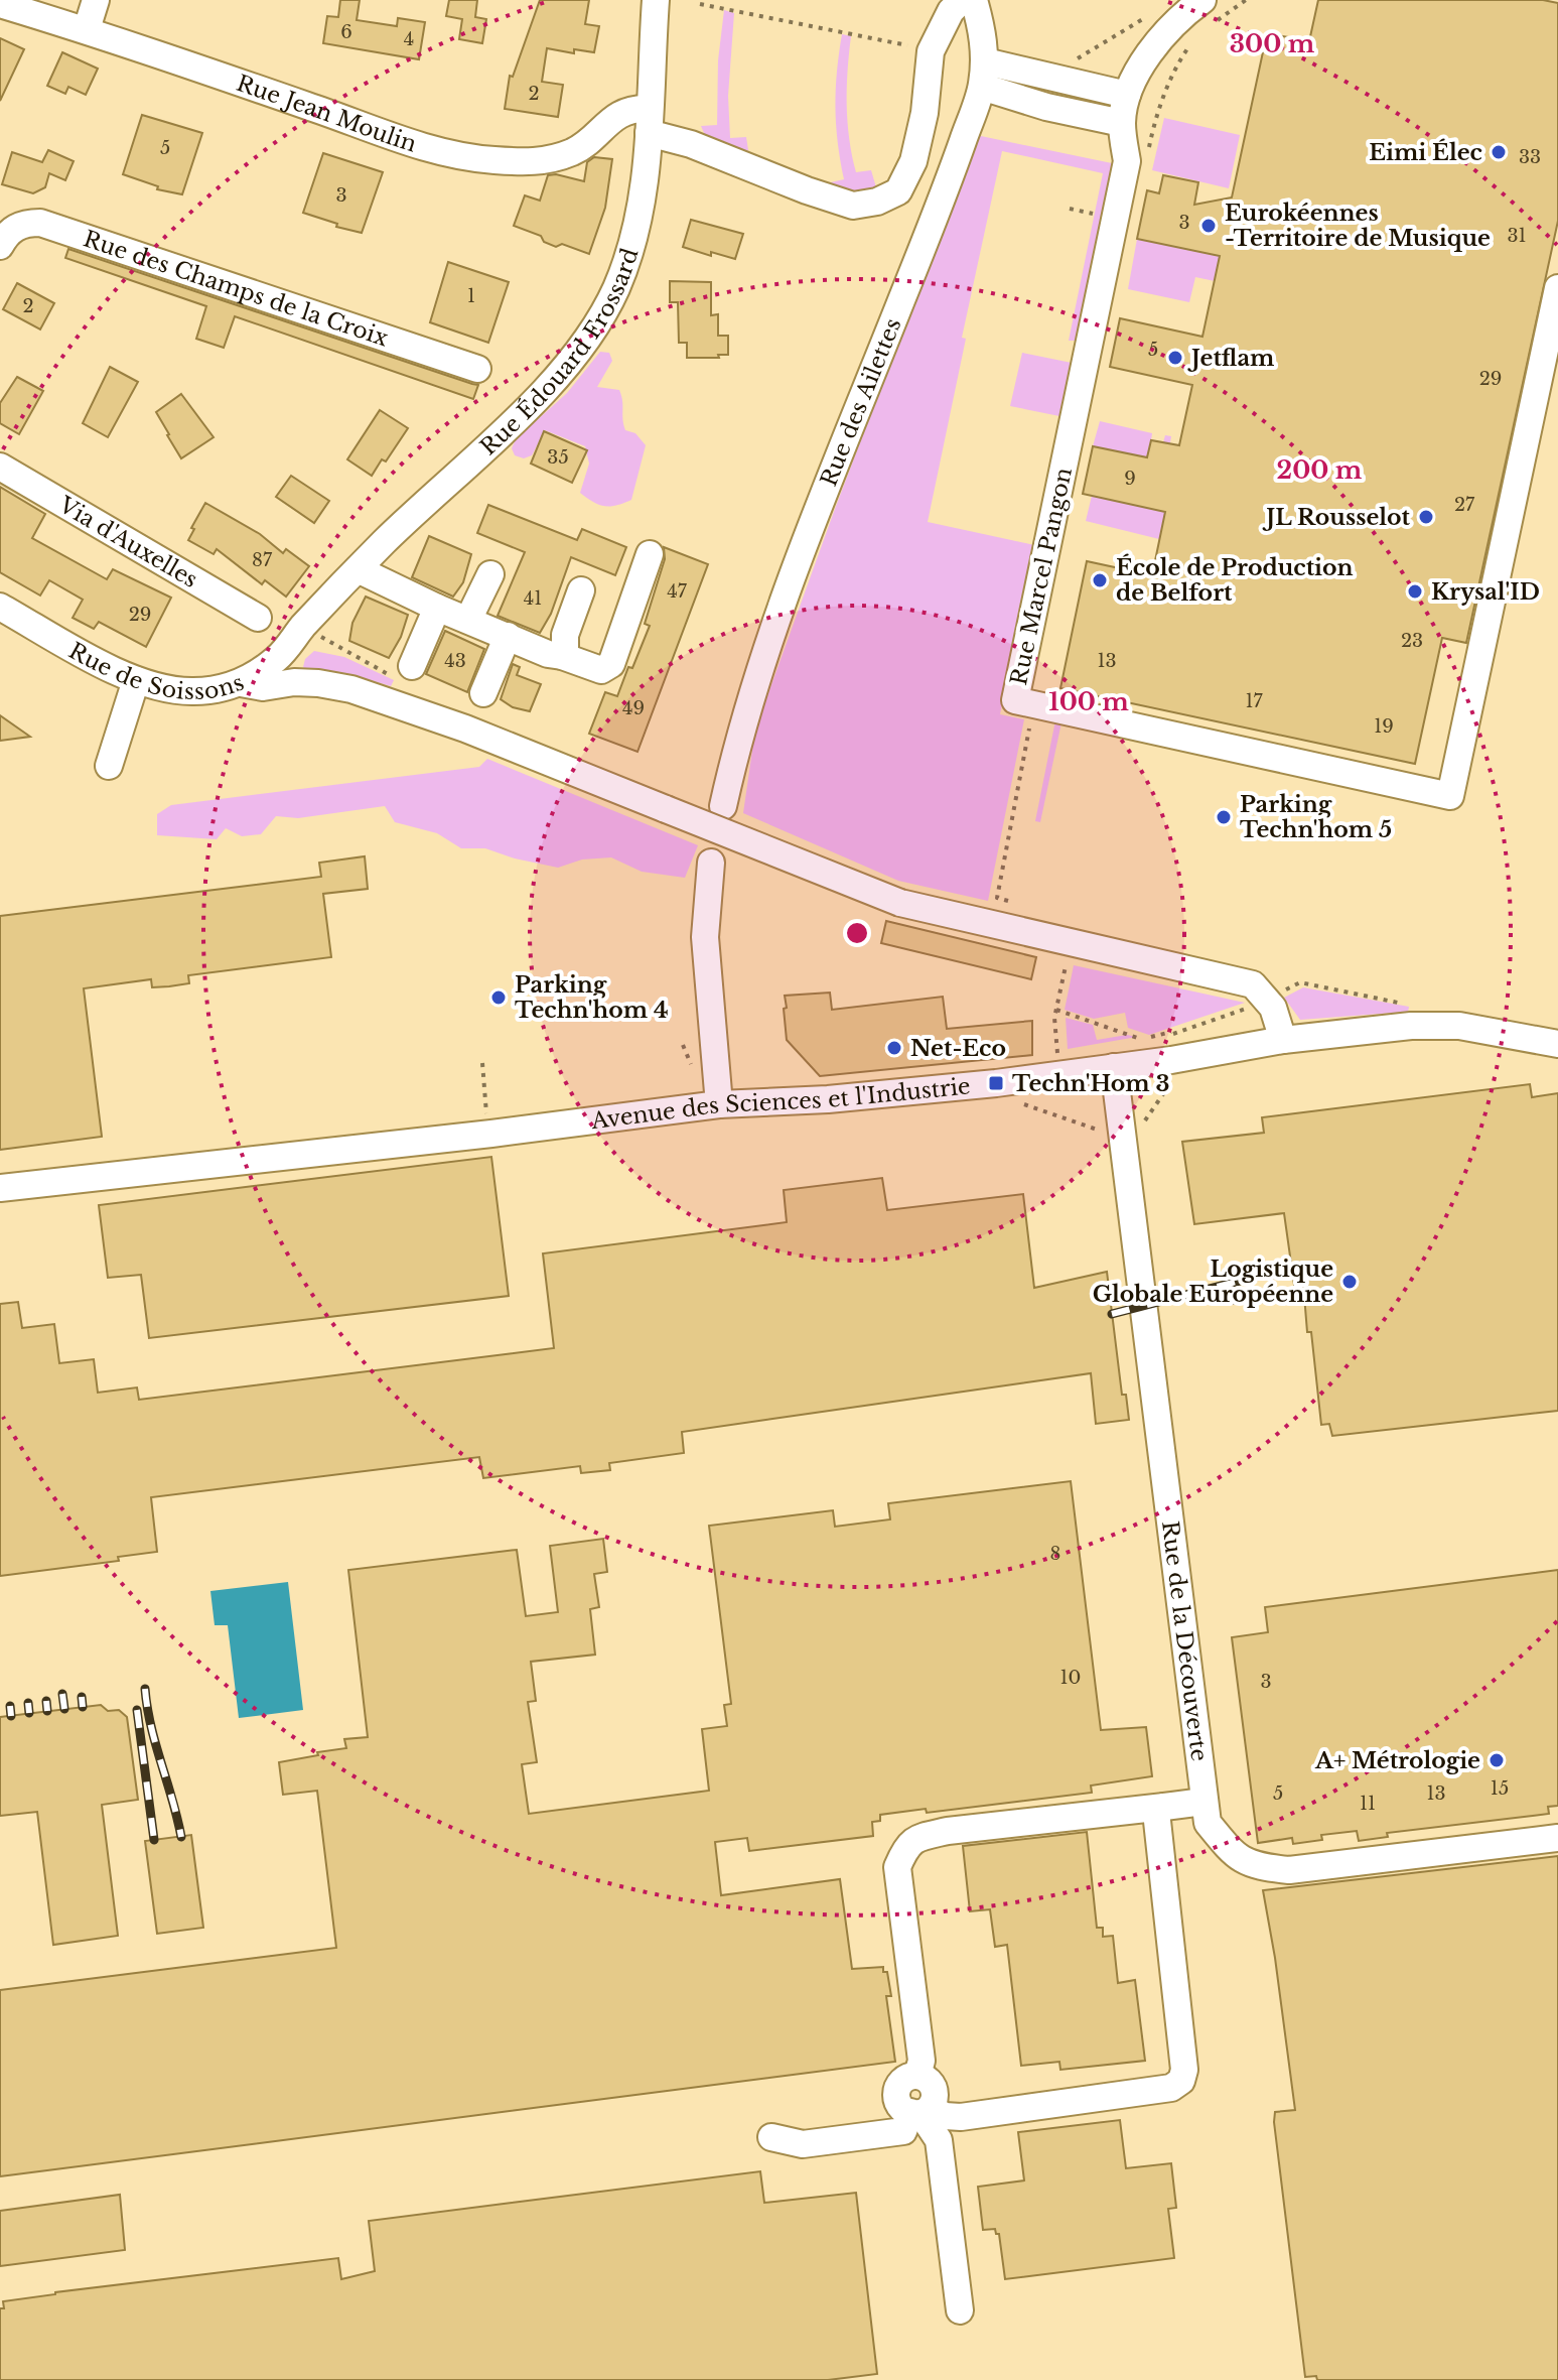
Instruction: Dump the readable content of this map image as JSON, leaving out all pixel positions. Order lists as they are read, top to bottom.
{
  "streets": {
    "street": [
      "Rue Jean Moulin",
      "Rue des Champs de la Croix",
      "Rue Édouard Frossard",
      "Rue des Ailettes",
      "Via d'Auxelles",
      "Rue Marcel Pangon",
      "Rue de Soissons",
      "Avenue des Sciences et l'Industrie",
      "Rue de la Découverte"
    ]
  },
  "crossings": [
    ["Rue Jean Moulin", "Rue Édouard Frossard"],
    ["Rue Édouard Frossard", "Rue de Soissons"],
    ["Avenue des Sciences et l'Industrie", "Rue de la Découverte"]
  ],
  "places": {
    "other": [
      "Eimi Élec",
      "Eurokéennes -Territoire de Musique",
      "Jetflam",
      "JL Rousselot",
      "École de Production de Belfort",
      "Krysal'ID",
      "Parking Techn'hom 5",
      "Parking Techn'hom 4",
      "Net-Eco",
      "Logistique Globale Européenne",
      "A+ Métrologie"
    ],
    "transit": ["Techn'Hom 3"]
  },
  "house_numbers": [
    "6",
    "4",
    "2",
    "5",
    "33",
    "3",
    "3",
    "31",
    "1",
    "2",
    "5",
    "29",
    "35",
    "9",
    "27",
    "87",
    "47",
    "41",
    "29",
    "23",
    "43",
    "13",
    "17",
    "49",
    "19",
    "8",
    "10",
    "3",
    "15",
    "5",
    "13",
    "11"
  ],
  "rings": ["300 m", "200 m", "100 m"]
}
